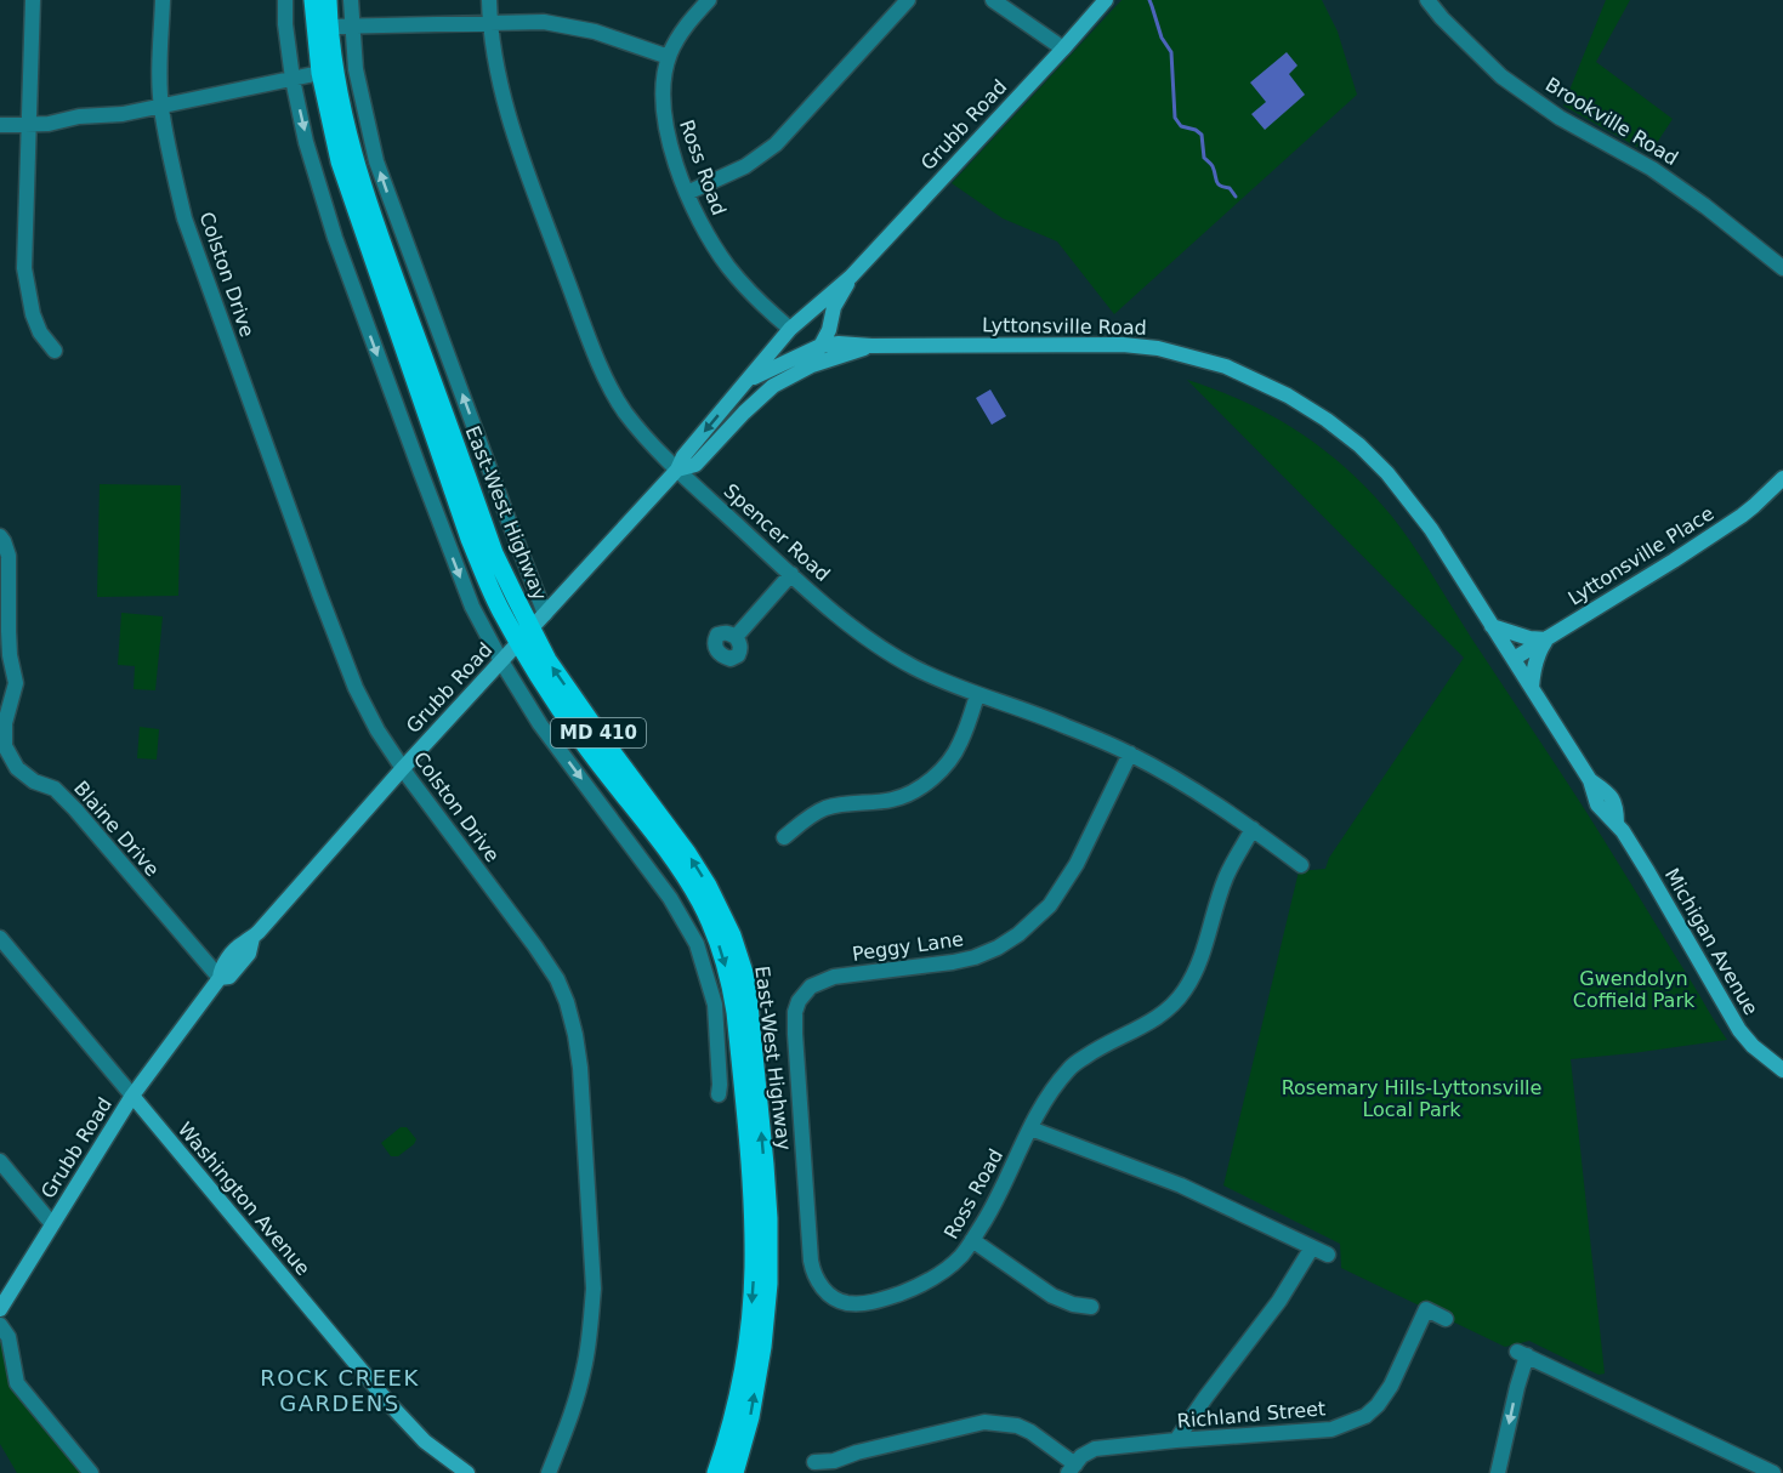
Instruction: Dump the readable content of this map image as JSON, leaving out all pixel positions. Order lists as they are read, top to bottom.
{
  "streets": {
    "main road": ["East-West Highway", "MD 410"],
    "street": [
      "Brookville Road",
      "Grubb Road",
      "Ross Road",
      "Colston Drive",
      "Lyttonsville Road",
      "Spencer Road",
      "Lyttonsville Place",
      "Blaine Drive",
      "Michigan Avenue",
      "Peggy Lane",
      "Washington Avenue",
      "Richland Street"
    ]
  },
  "crossings": [
    ["Grubb Road", "Ross Road"],
    ["Grubb Road", "Colston Drive"],
    ["Grubb Road", "Lyttonsville Road"],
    ["Grubb Road", "East-West Highway"],
    ["Grubb Road", "Spencer Road"],
    ["Grubb Road", "Blaine Drive"],
    ["Grubb Road", "Washington Avenue"],
    ["Ross Road", "Spencer Road"],
    ["Ross Road", "Peggy Lane"],
    ["Lyttonsville Road", "Lyttonsville Place"],
    ["Lyttonsville Road", "Michigan Avenue"],
    ["Spencer Road", "Peggy Lane"],
    ["Lyttonsville Place", "Michigan Avenue"]
  ],
  "districts": ["ROCK CREEK GARDENS"],
  "parks": ["Gwendolyn Coffield Park", "Rosemary Hills-Lyttonsville Local Park"]
}
